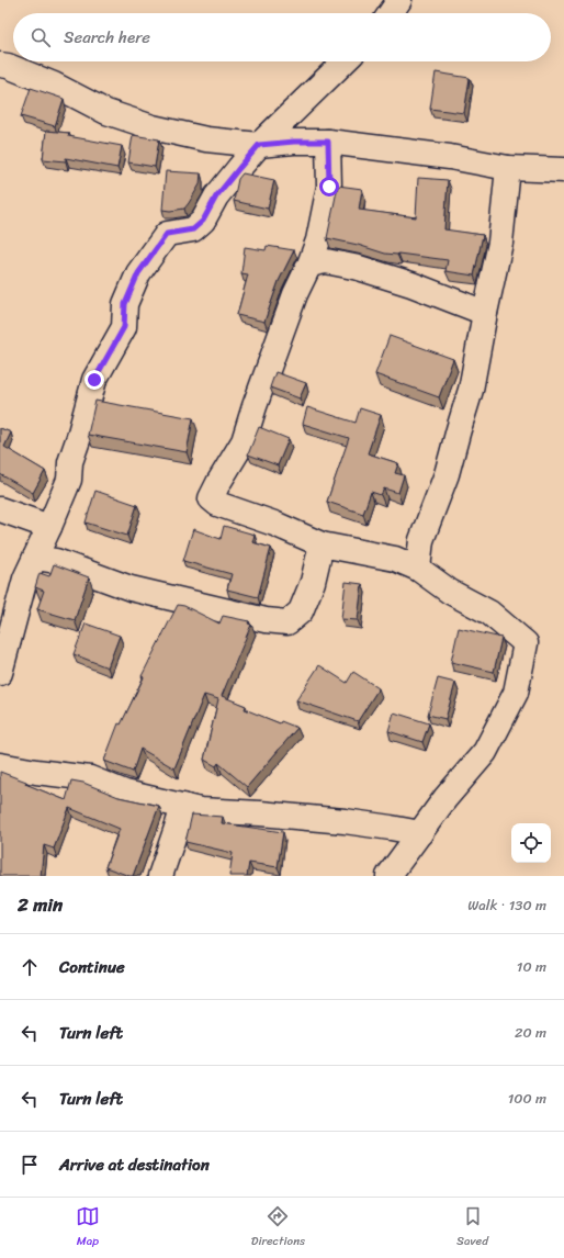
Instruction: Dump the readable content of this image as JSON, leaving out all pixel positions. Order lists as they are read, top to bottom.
{
  "page": {
    "search": "Search here",
    "heading": ["2 min", "Walk · 130 m"],
    "list": [
      ["Continue", "10 m"],
      ["Turn left", "20 m"],
      ["Turn left", "100 m"],
      "Arrive at destination"
    ],
    "nav": ["Map", "Directions", "Saved"]
  }
}
